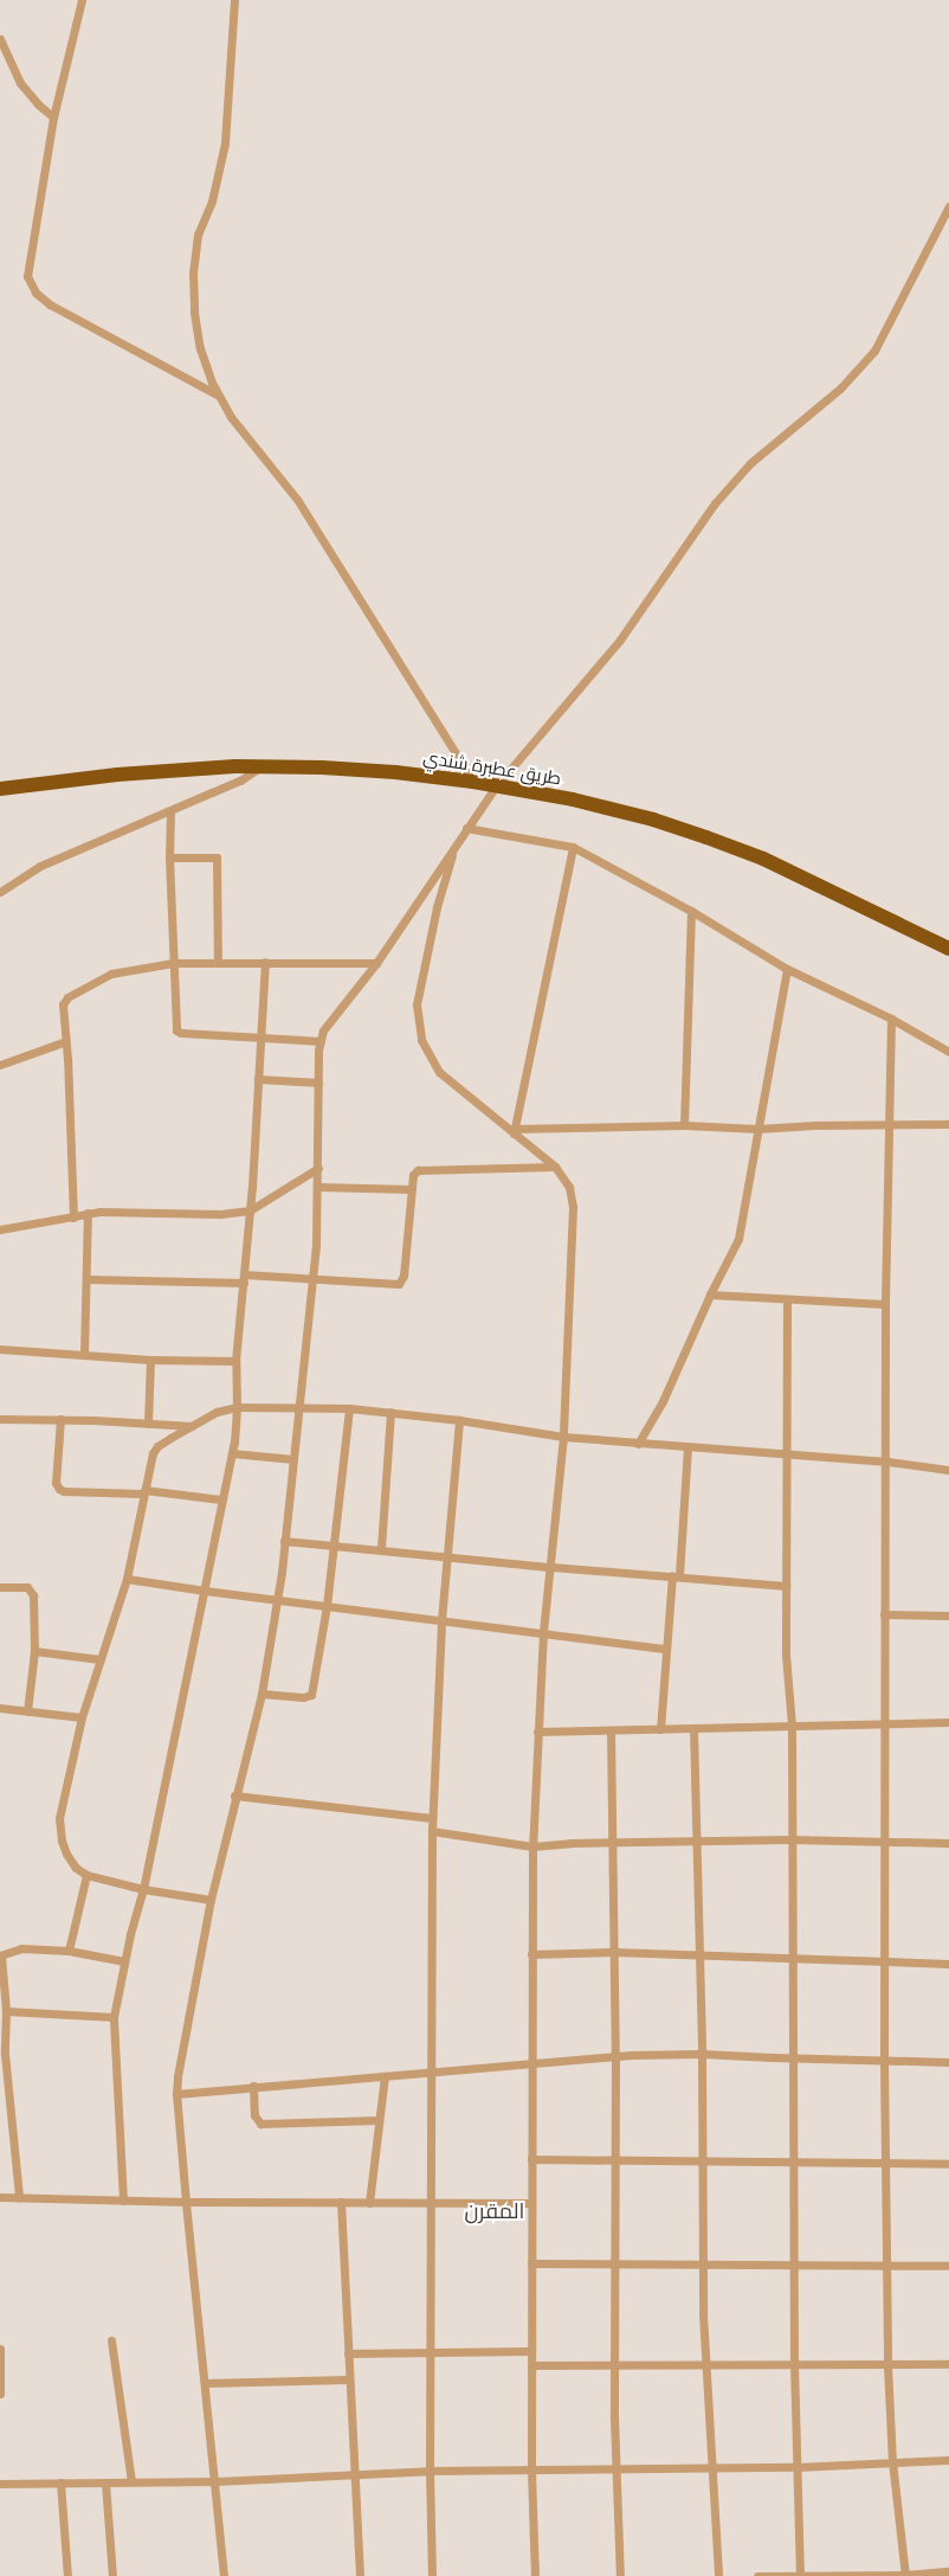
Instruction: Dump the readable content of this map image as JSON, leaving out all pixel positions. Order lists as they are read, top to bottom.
{
  "streets": {
    "highway": ["طريق عطبرة شندي"]
  },
  "districts": ["المقرن"]
}
